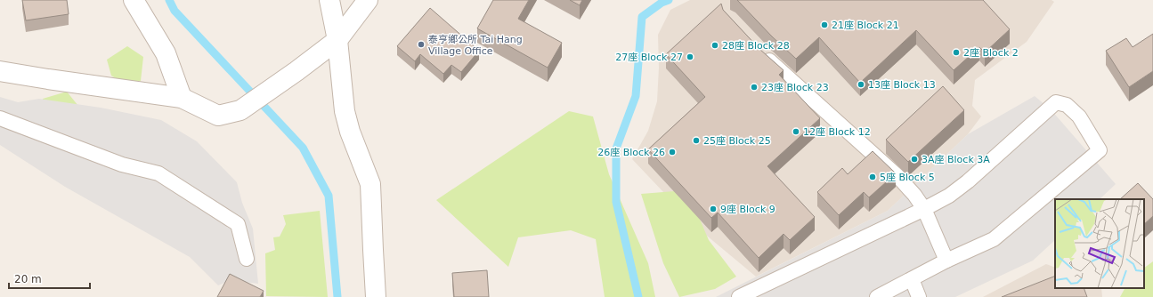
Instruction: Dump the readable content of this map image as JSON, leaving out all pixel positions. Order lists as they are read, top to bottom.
{
  "places": [
    "21座 Block 21",
    "泰亨鄉公所 Tai Hang Village Office",
    "28座 Block 28",
    "2座 Block 2",
    "27座 Block 27",
    "13座 Block 13",
    "23座 Block 23",
    "12座 Block 12",
    "25座 Block 25",
    "26座 Block 26",
    "3A座 Block 3A",
    "5座 Block 5",
    "9座 Block 9"
  ],
  "scale_bar": "20 m"
}
